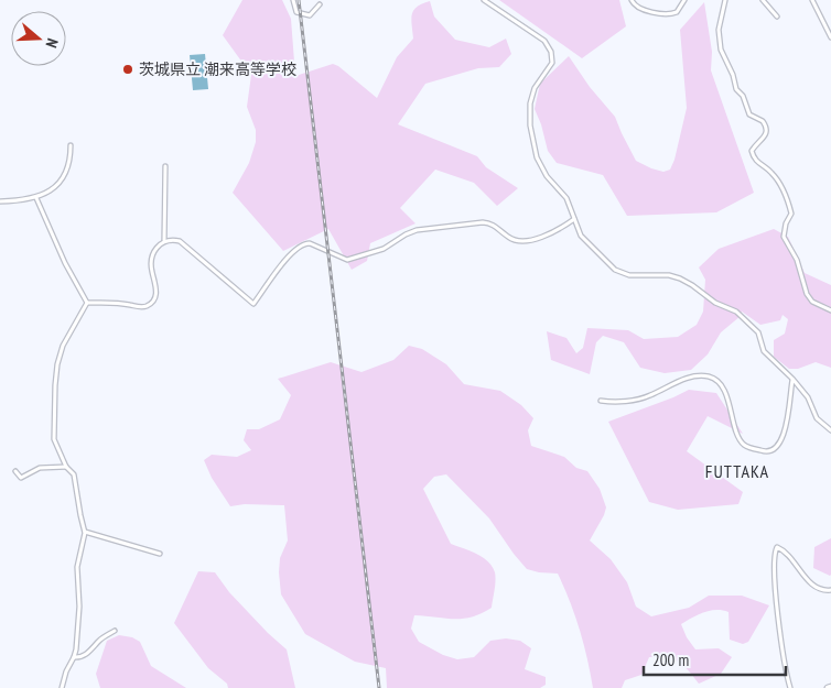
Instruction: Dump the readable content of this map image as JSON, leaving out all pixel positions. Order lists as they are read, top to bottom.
{
  "districts": ["FUTTAKA"],
  "places": ["茨城県立 潮来高等学校"],
  "scale_bar": "200 m",
  "north": "right"
}
